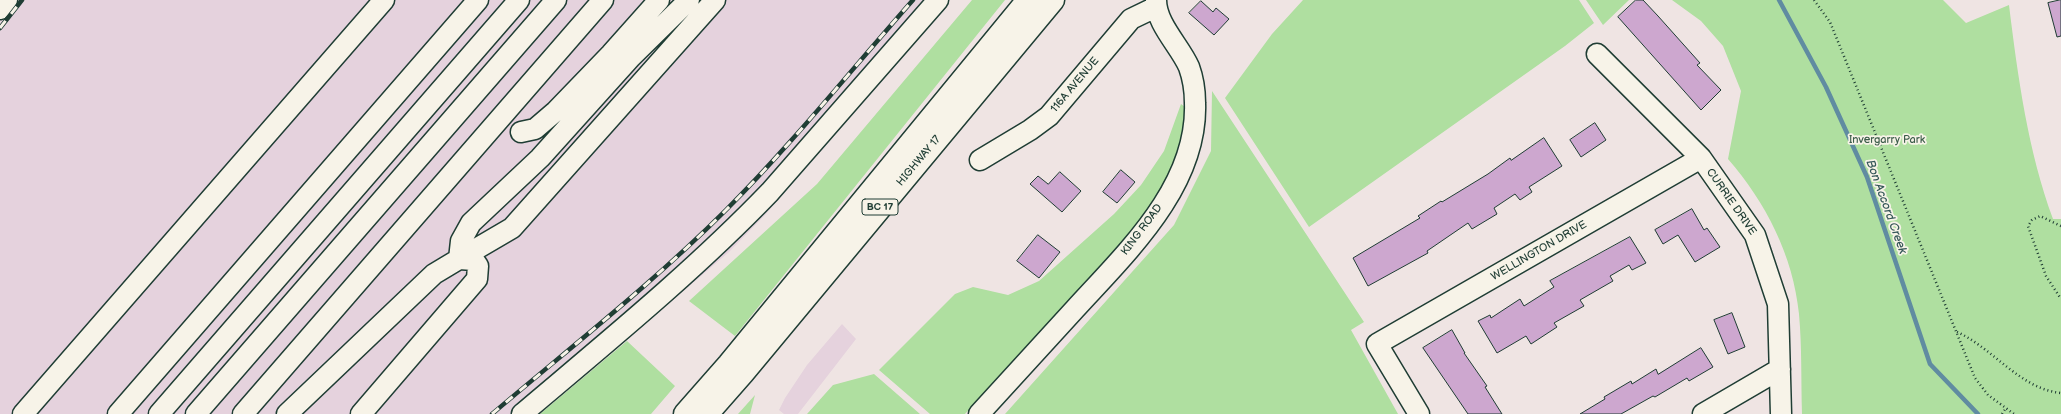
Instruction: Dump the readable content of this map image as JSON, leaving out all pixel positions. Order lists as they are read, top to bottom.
{
  "streets": {
    "highway": ["HIGHWAY 17", "BC 17"],
    "street": [
      "116A AVENUE",
      "CURRIE DRIVE",
      "KING ROAD",
      "WELLINGTON DRIVE"
    ]
  },
  "crossings": [
    ["116A AVENUE", "KING ROAD"],
    ["CURRIE DRIVE", "WELLINGTON DRIVE"]
  ],
  "water": ["Bon Accord Creek"],
  "parks": ["Invergarry Park"]
}
